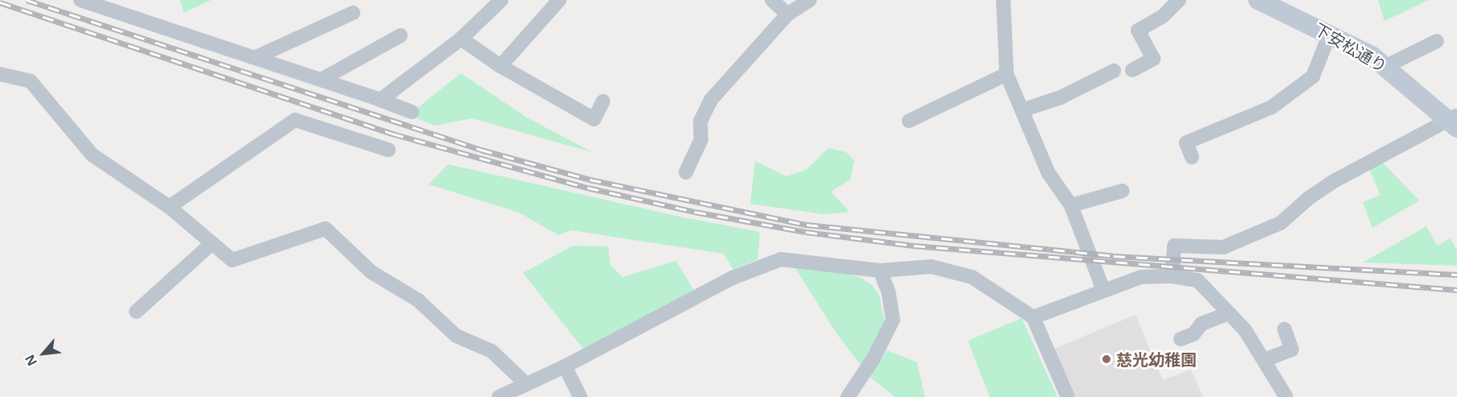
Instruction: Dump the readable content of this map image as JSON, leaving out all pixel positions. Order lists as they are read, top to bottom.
{
  "streets": {
    "street": ["下安松通り"]
  },
  "places": ["慈光幼稚園"],
  "north": "bottom left"
}
